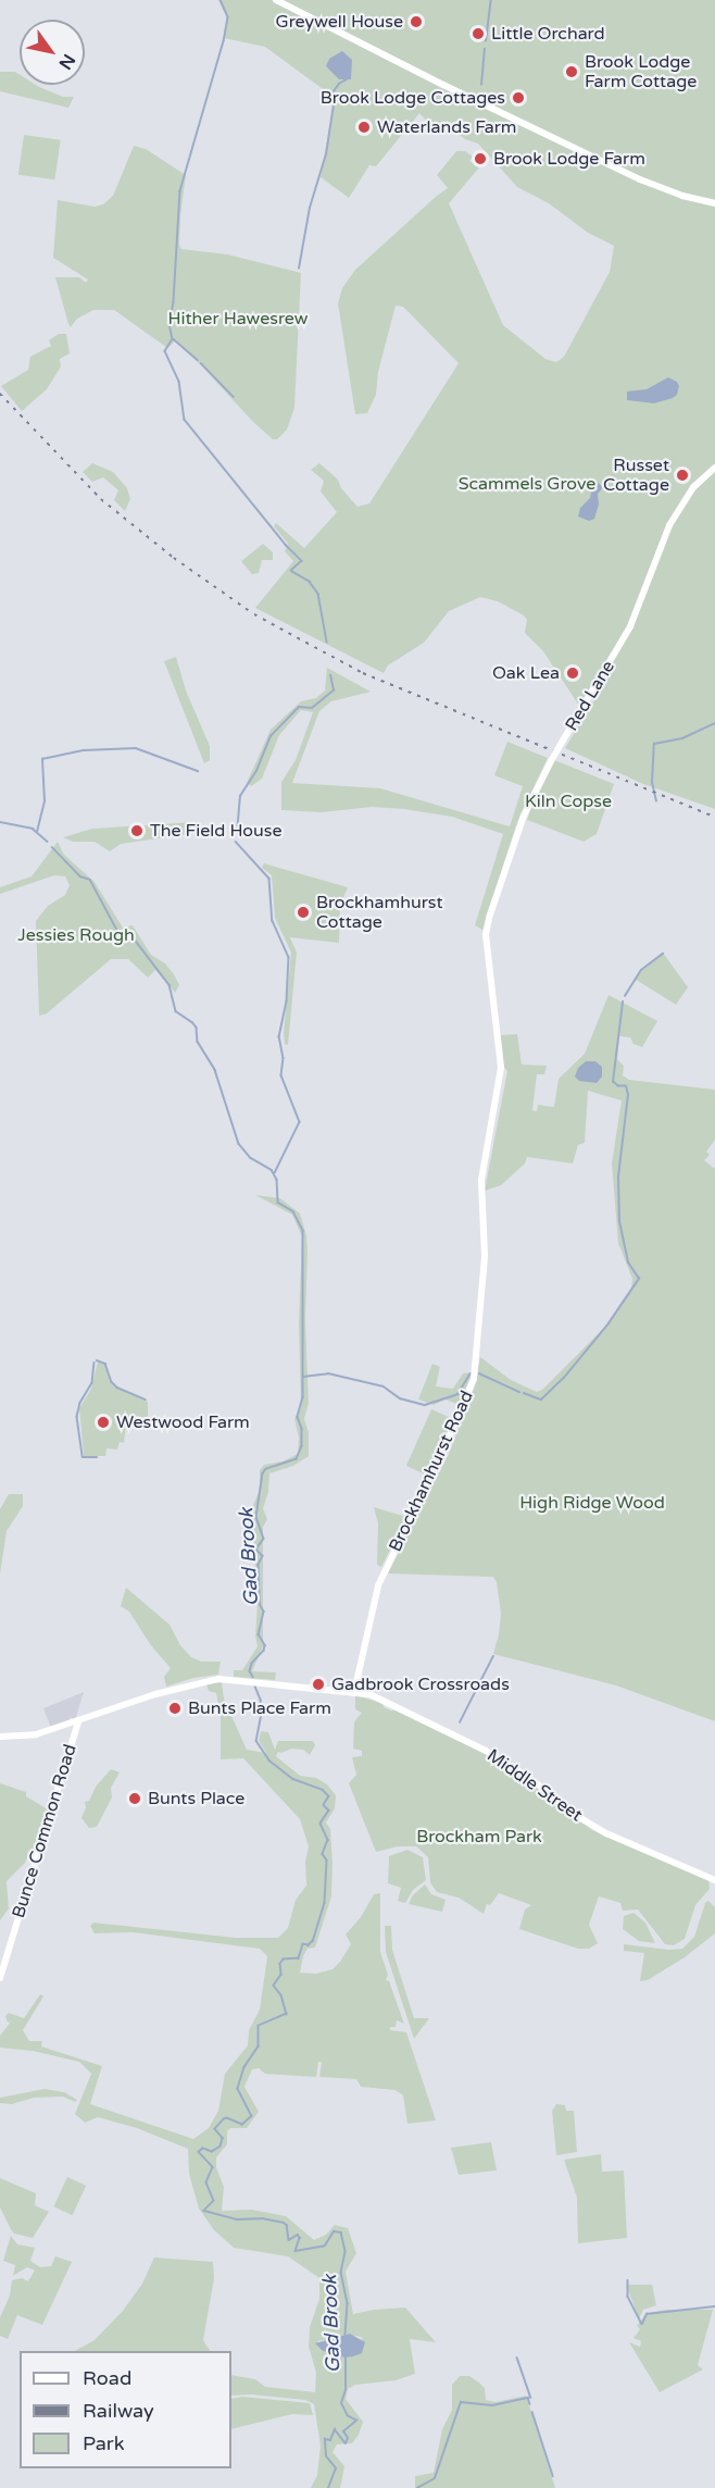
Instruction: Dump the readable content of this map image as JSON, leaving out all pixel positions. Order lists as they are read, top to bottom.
{
  "streets": {
    "street": [
      "Red Lane",
      "Brockhamhurst Road",
      "Middle Street",
      "Bunce Common Road"
    ]
  },
  "crossings": [
    ["Red Lane", "Brockhamhurst Road"],
    ["Brockhamhurst Road", "Middle Street"],
    ["Middle Street", "Bunce Common Road"]
  ],
  "water": ["Gad Brook"],
  "parks": [
    "Hither Hawesrew",
    "Scammels Grove",
    "Kiln Copse",
    "Jessies Rough",
    "High Ridge Wood",
    "Brockham Park"
  ],
  "places": [
    "Greywell House",
    "Little Orchard",
    "Brook Lodge Farm Cottage",
    "Brook Lodge Cottages",
    "Waterlands Farm",
    "Brook Lodge Farm",
    "Russet Cottage",
    "Oak Lea",
    "The Field House",
    "Brockhamhurst Cottage",
    "Westwood Farm",
    "Gadbrook Crossroads",
    "Bunts Place Farm",
    "Bunts Place"
  ],
  "legend": ["Road", "Railway", "Park"],
  "north": "bottom right"
}
